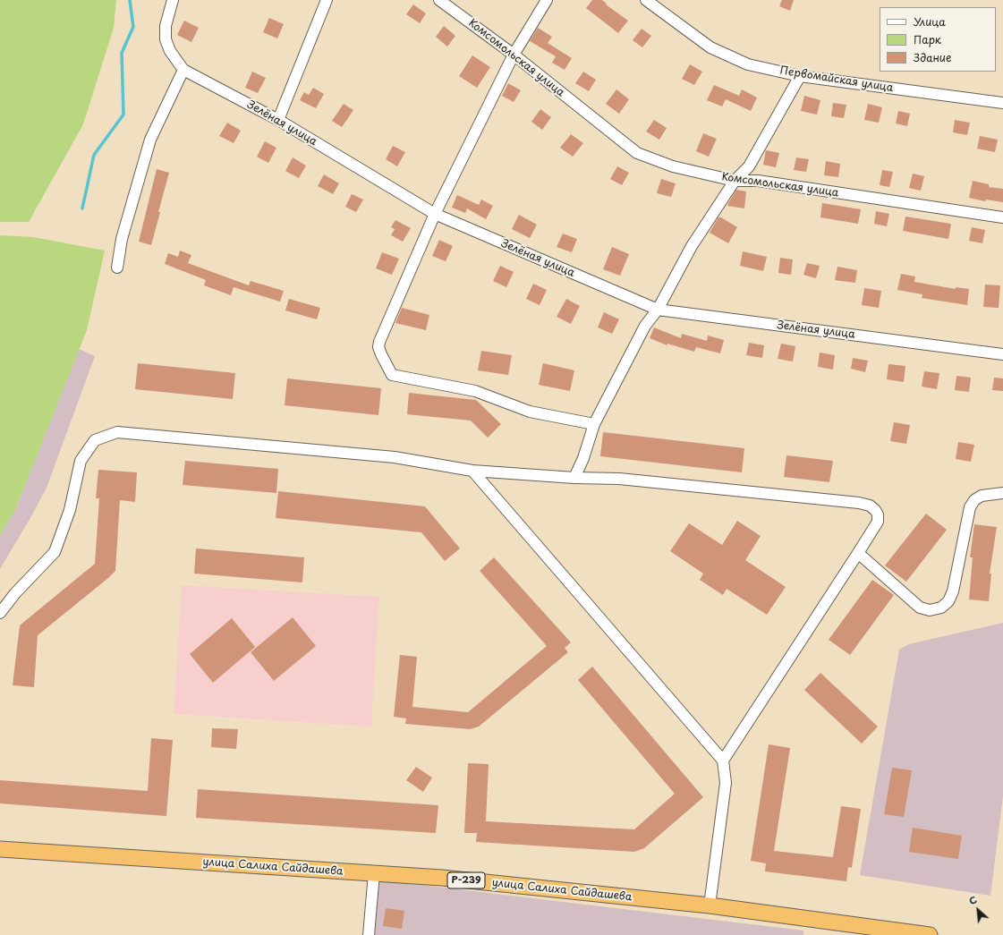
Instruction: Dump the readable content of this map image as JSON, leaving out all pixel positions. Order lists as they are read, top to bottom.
{
  "streets": {
    "highway": ["улица Салиха Сайдашева", "Р-239"],
    "street": ["Комсомольская улица", "Первомайская улица", "Зелёная улица"]
  },
  "legend": ["Улица", "Парк", "Здание"],
  "north": "top left"
}
